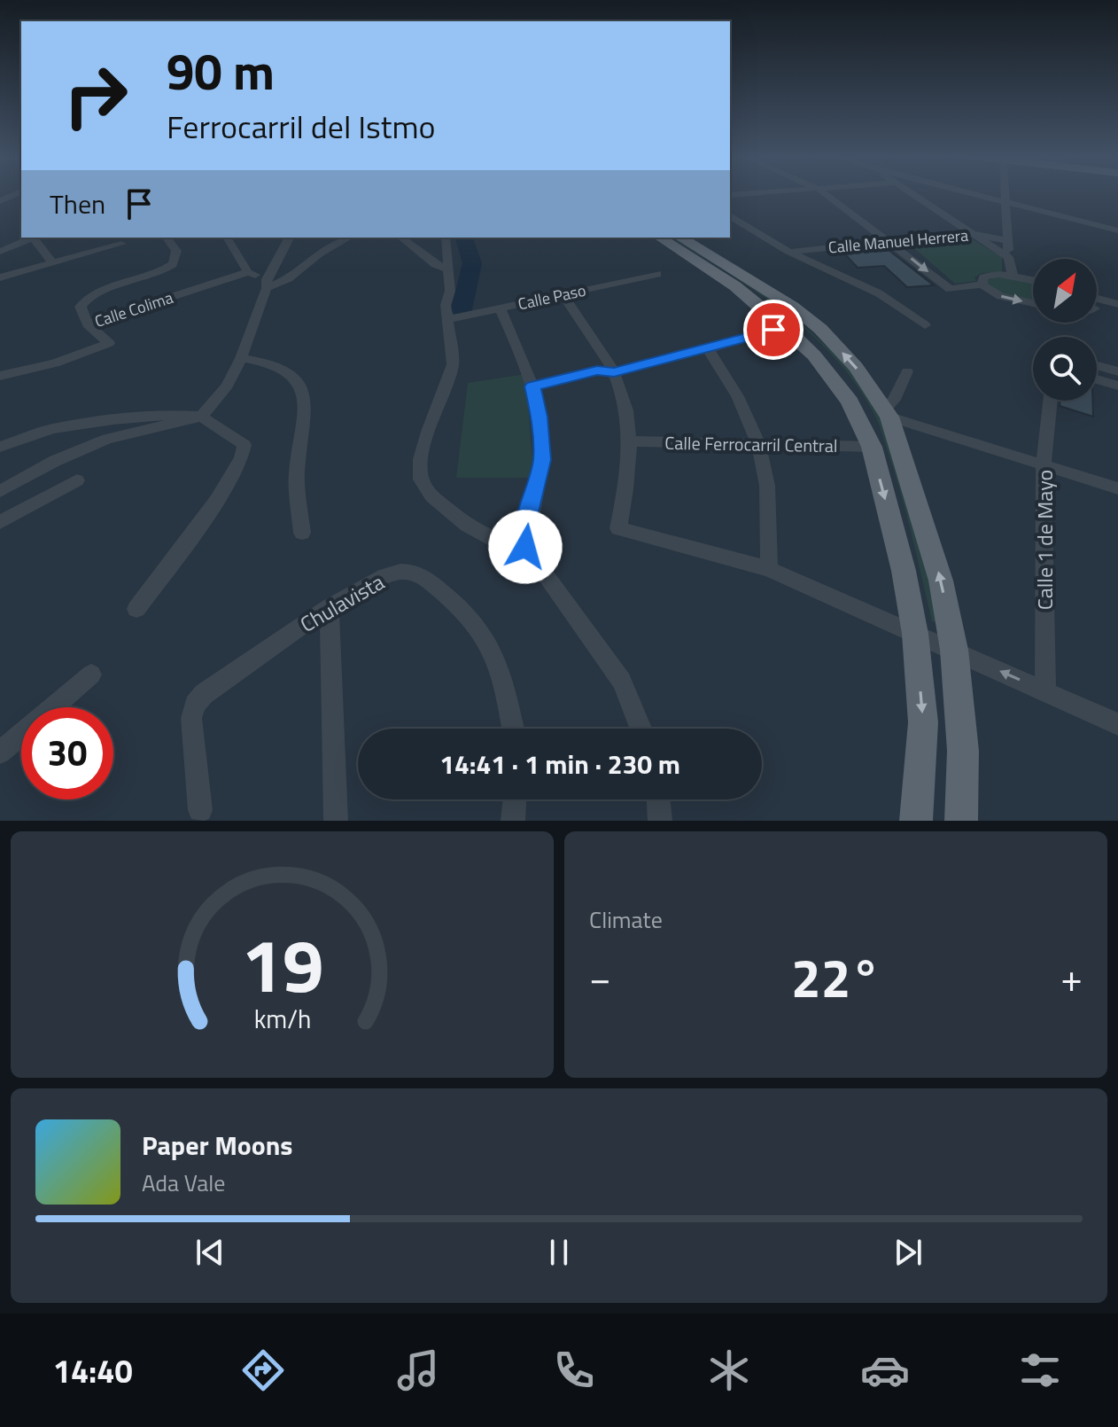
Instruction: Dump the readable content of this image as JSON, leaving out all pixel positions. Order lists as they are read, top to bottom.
{
  "streets": {
    "street": [
      "Calle Manuel Herrera",
      "Calle Paso",
      "Calle Colima",
      "Calle Ferrocarril Central",
      "Calle 1 de Mayo",
      "Chulavista"
    ]
  },
  "north": "top right",
  "page": {
    "turn": ["90 m", "Ferrocarril del Istmo"],
    "then": "Then",
    "limit": "30",
    "trip": "14:41 · 1 min · 230 m",
    "tile": "Climate",
    "heat": ["−", "22°", "+"],
    "song": ["Paper Moons", "Ada Vale"],
    "tabs": "14:40",
    "gauge": ["19", "km/h"]
  }
}
